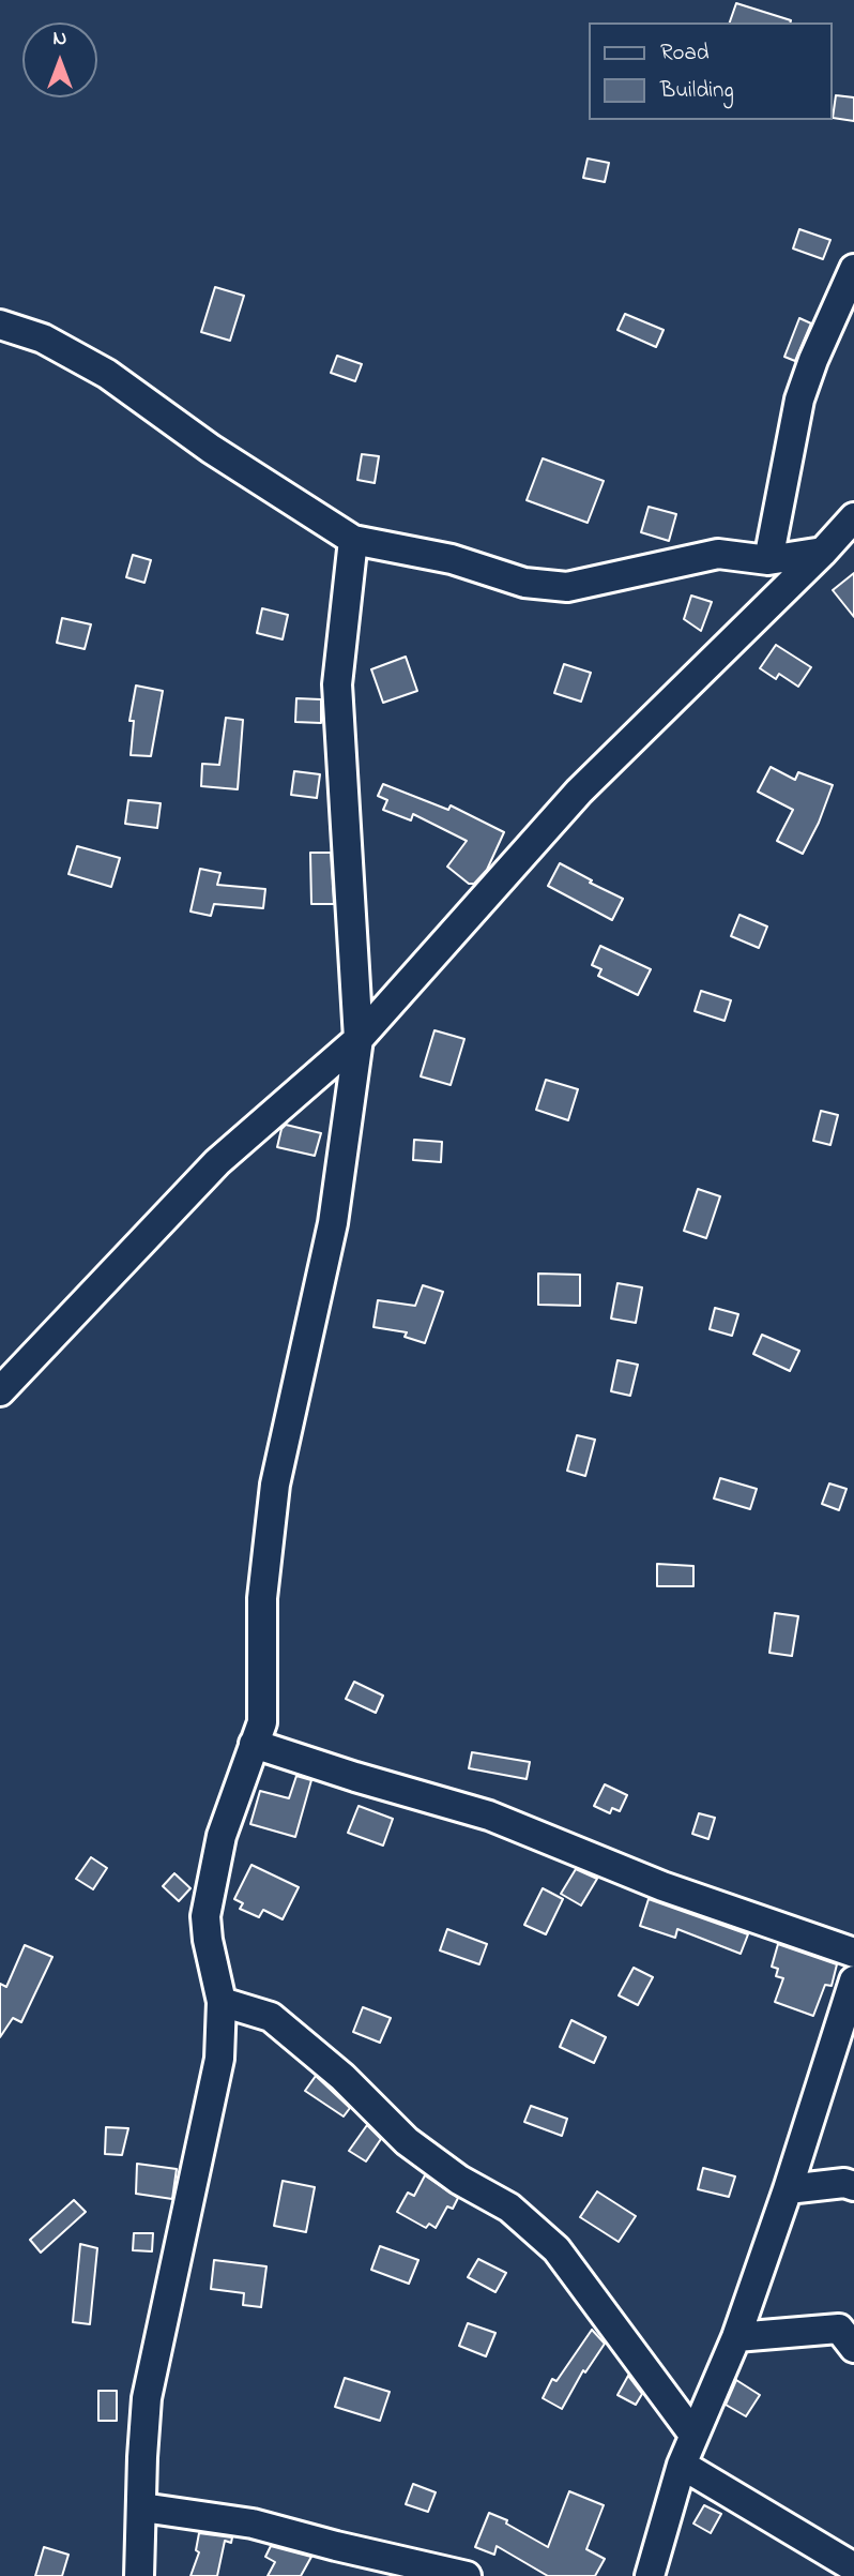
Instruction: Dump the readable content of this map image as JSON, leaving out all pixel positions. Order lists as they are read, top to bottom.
{
  "legend": ["Road", "Building"],
  "north": "top"
}
